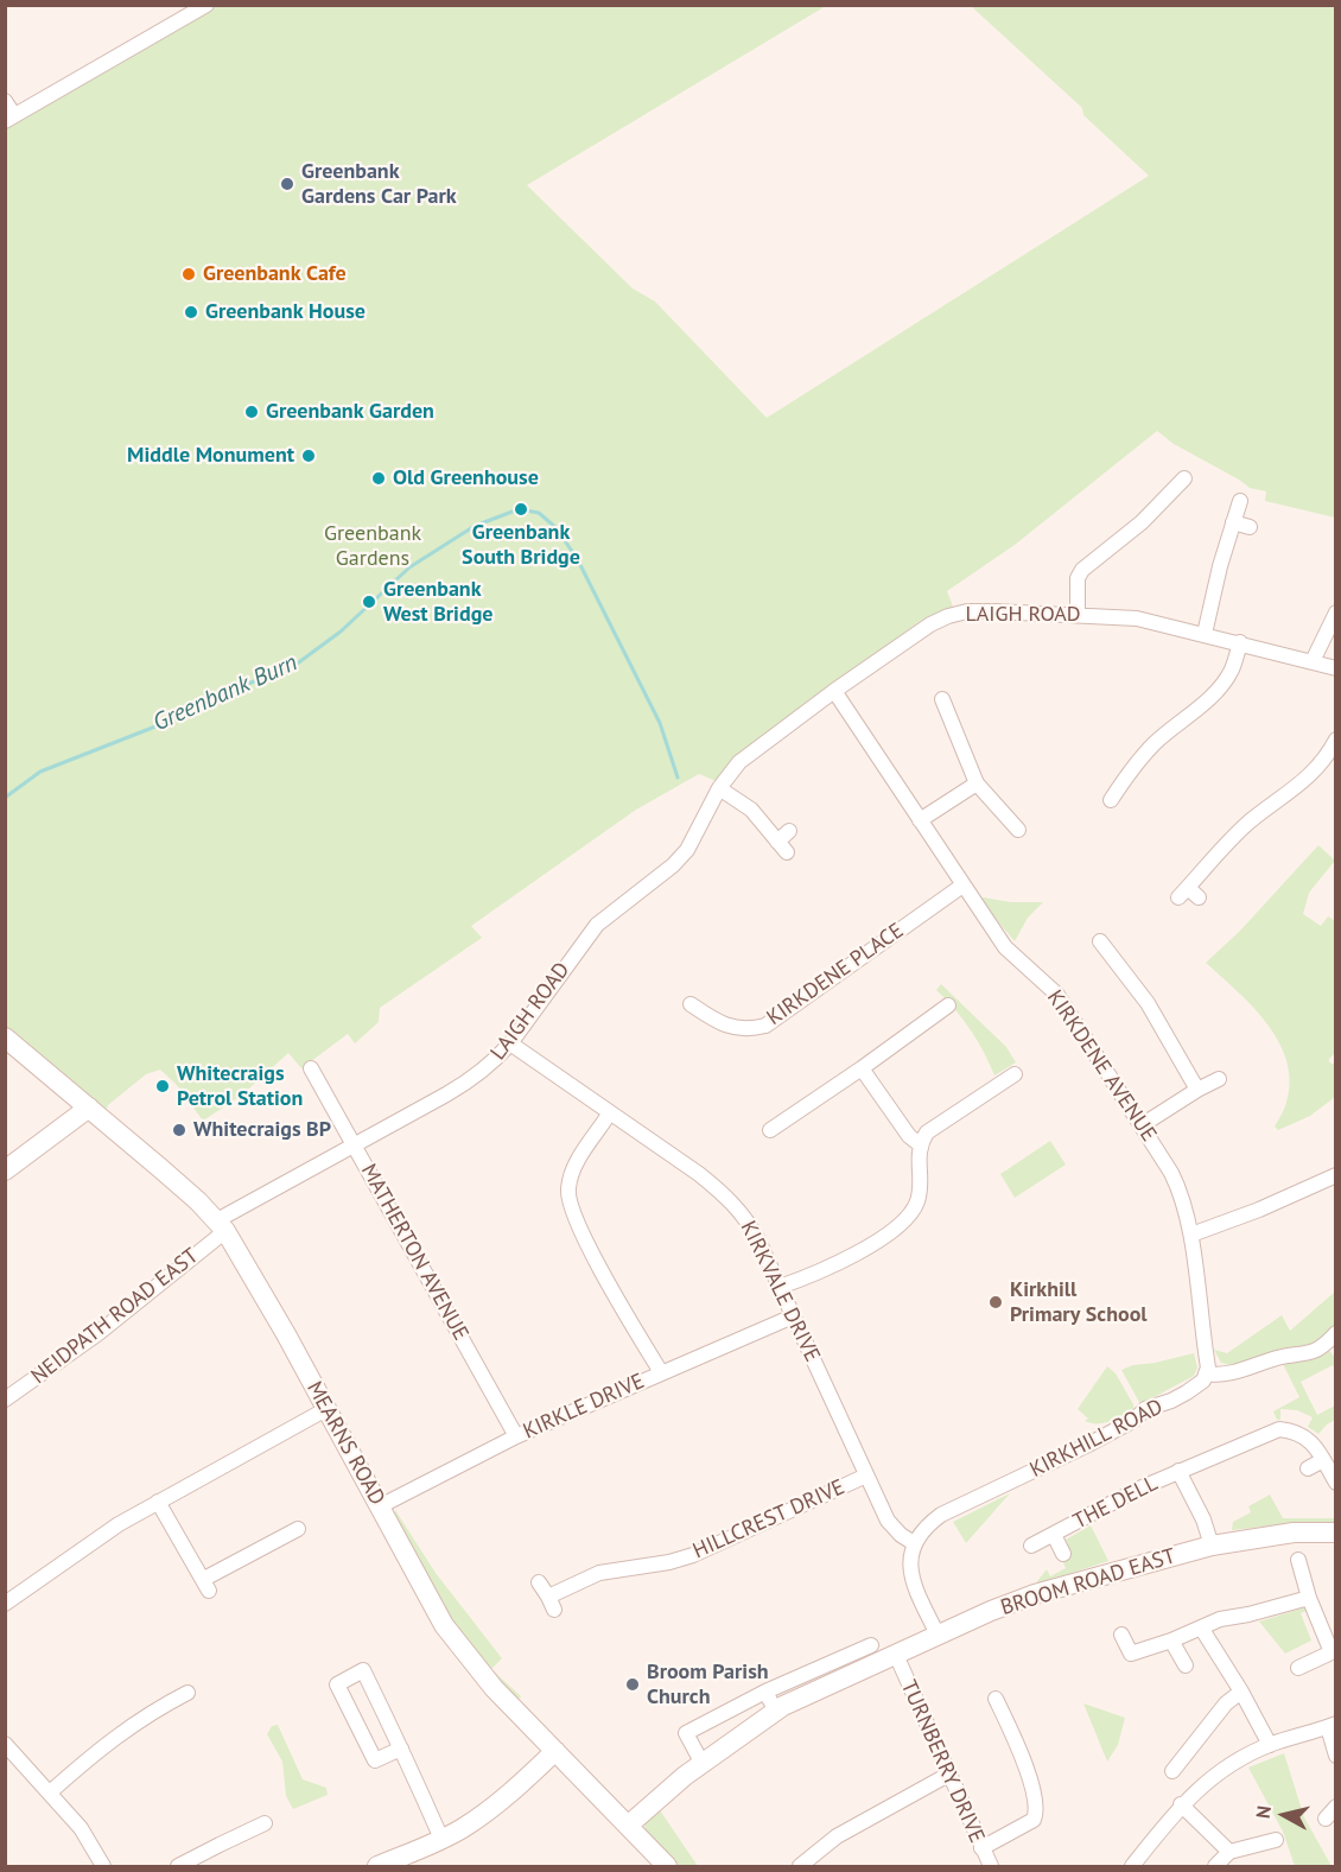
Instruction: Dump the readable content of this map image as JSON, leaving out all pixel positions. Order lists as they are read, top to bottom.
{
  "streets": {
    "street": [
      "LAIGH ROAD",
      "KIRKDENE PLACE",
      "KIRKDENE AVENUE",
      "MATHERTON AVENUE",
      "KIRKVALE DRIVE",
      "NEIDPATH ROAD EAST",
      "KIRKLE DRIVE",
      "KIRKHILL ROAD",
      "MEARNS ROAD",
      "THE DELL",
      "HILLCREST DRIVE",
      "BROOM ROAD EAST",
      "TURNBERRY DRIVE"
    ]
  },
  "crossings": [
    ["LAIGH ROAD", "KIRKDENE AVENUE"],
    ["LAIGH ROAD", "MATHERTON AVENUE"],
    ["LAIGH ROAD", "KIRKVALE DRIVE"],
    ["LAIGH ROAD", "NEIDPATH ROAD EAST"],
    ["LAIGH ROAD", "MEARNS ROAD"],
    ["KIRKDENE PLACE", "KIRKDENE AVENUE"],
    ["KIRKDENE AVENUE", "KIRKHILL ROAD"],
    ["MATHERTON AVENUE", "KIRKLE DRIVE"],
    ["KIRKVALE DRIVE", "KIRKLE DRIVE"],
    ["KIRKVALE DRIVE", "KIRKHILL ROAD"],
    ["KIRKVALE DRIVE", "HILLCREST DRIVE"],
    ["NEIDPATH ROAD EAST", "MEARNS ROAD"],
    ["KIRKLE DRIVE", "MEARNS ROAD"],
    ["MEARNS ROAD", "BROOM ROAD EAST"],
    ["THE DELL", "BROOM ROAD EAST"],
    ["BROOM ROAD EAST", "TURNBERRY DRIVE"]
  ],
  "water": ["Greenbank Burn"],
  "parks": ["Greenbank Gardens"],
  "places": [
    "Greenbank Gardens Car Park",
    "Greenbank Cafe",
    "Greenbank House",
    "Greenbank Garden",
    "Middle Monument",
    "Old Greenhouse",
    "Greenbank South Bridge",
    "Greenbank West Bridge",
    "Whitecraigs Petrol Station",
    "Whitecraigs BP",
    "Kirkhill Primary School",
    "Broom Parish Church"
  ],
  "north": "left"
}
